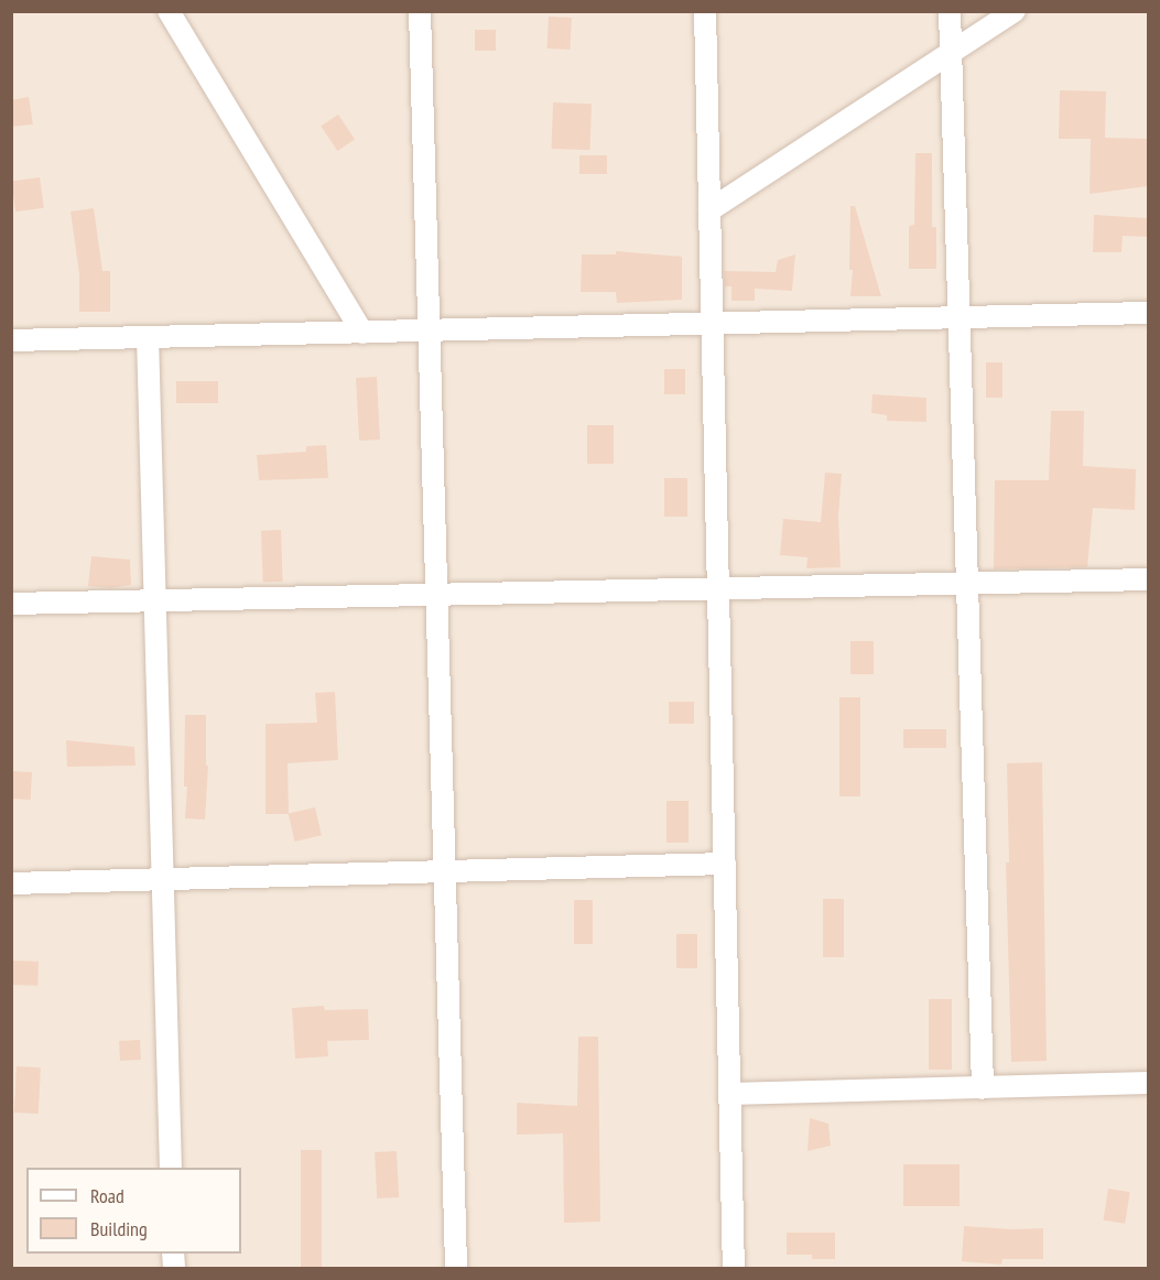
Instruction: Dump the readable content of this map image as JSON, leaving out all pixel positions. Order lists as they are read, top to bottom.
{
  "legend": ["Road", "Building"]
}
